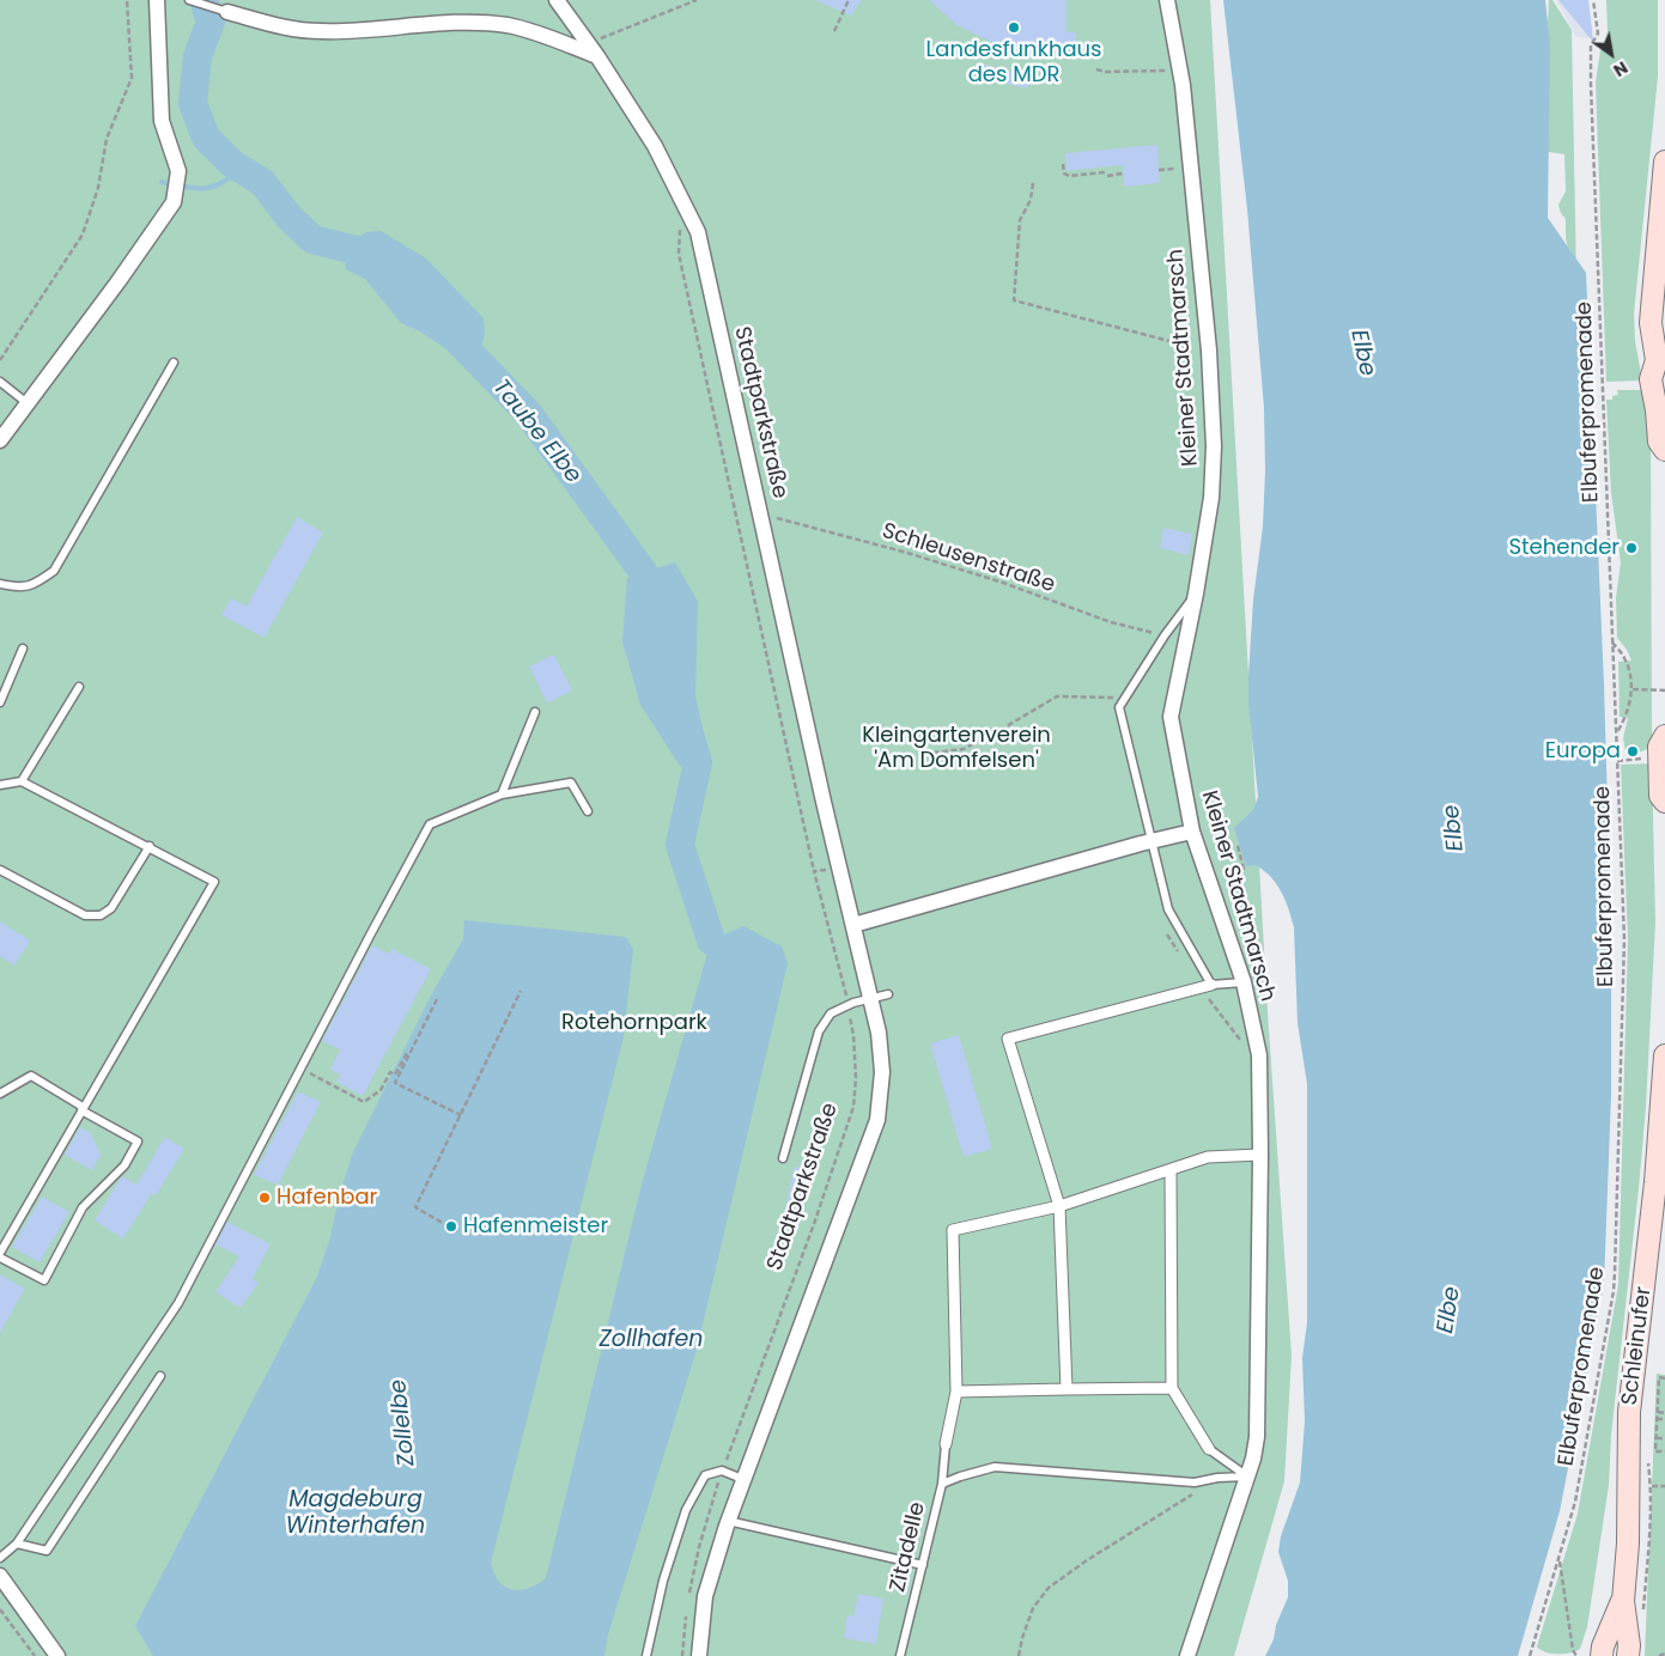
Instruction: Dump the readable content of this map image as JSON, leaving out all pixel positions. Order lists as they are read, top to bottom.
{
  "streets": {
    "main road": ["Schleinufer"],
    "street": ["Kleiner Stadtmarsch", "Stadtparkstraße"],
    "lane": ["Zitadelle"],
    "path": ["Elbuferpromenade", "Schleusenstraße"]
  },
  "crossings": [
    ["Stadtparkstraße", "Schleusenstraße"]
  ],
  "water": [
    "Elbe",
    "Taube Elbe",
    "Zollhafen",
    "Zollelbe",
    "Magdeburg Winterhafen"
  ],
  "parks": ["Kleingartenverein 'Am Domfelsen'", "Rotehornpark"],
  "places": [
    "Landesfunkhaus des MDR",
    "Stehender",
    "Europa",
    "Hafenbar",
    "Hafenmeister"
  ],
  "north": "bottom right"
}
